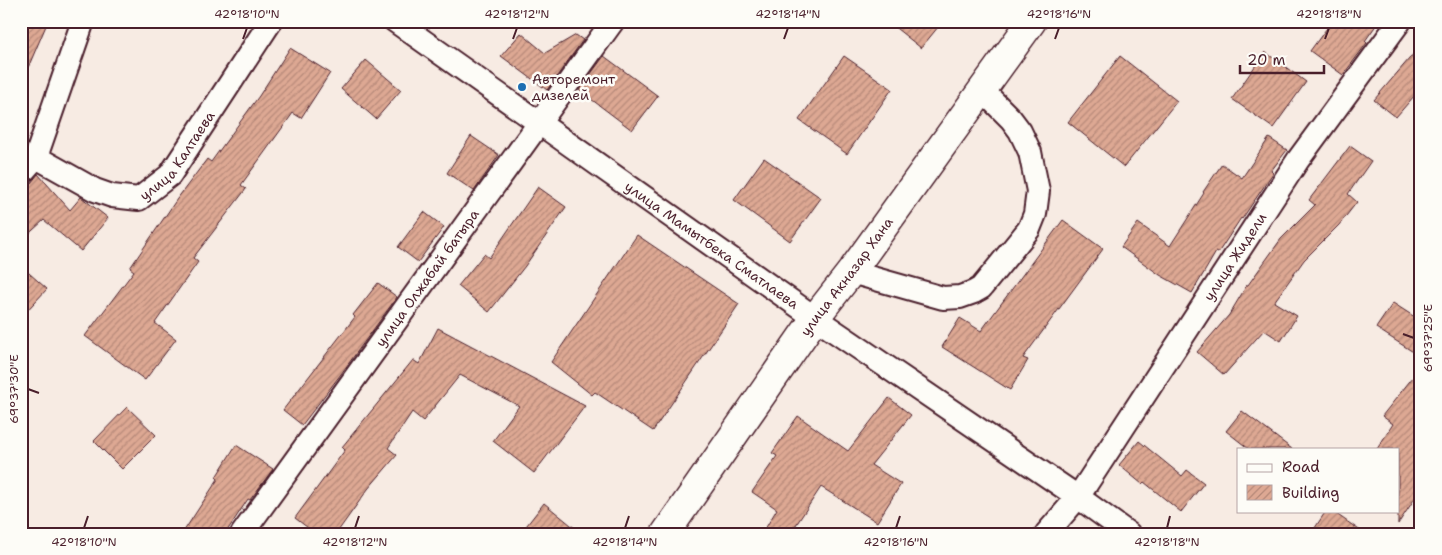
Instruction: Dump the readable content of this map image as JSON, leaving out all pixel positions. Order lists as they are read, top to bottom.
{
  "streets": {
    "main road": ["улица Акназар Хана"],
    "street": [
      "улица Калтаева",
      "улица Мамытбека Сматлаева",
      "улица Жидели",
      "улица Олжабай батыра"
    ]
  },
  "crossings": [
    ["улица Мамытбека Сматлаева", "улица Жидели"],
    ["улица Мамытбека Сматлаева", "улица Акназар Хана"],
    ["улица Мамытбека Сматлаева", "улица Олжабай батыра"]
  ],
  "places": ["Авторемонт дизелей"],
  "legend": ["Road", "Building"],
  "scale_bar": "20 m",
  "coordinates": [
    "42°18'10\"N",
    "42°18'12\"N",
    "42°18'14\"N",
    "42°18'16\"N",
    "42°18'18\"N",
    "69°37'25\"E",
    "69°37'30\"E"
  ]
}
